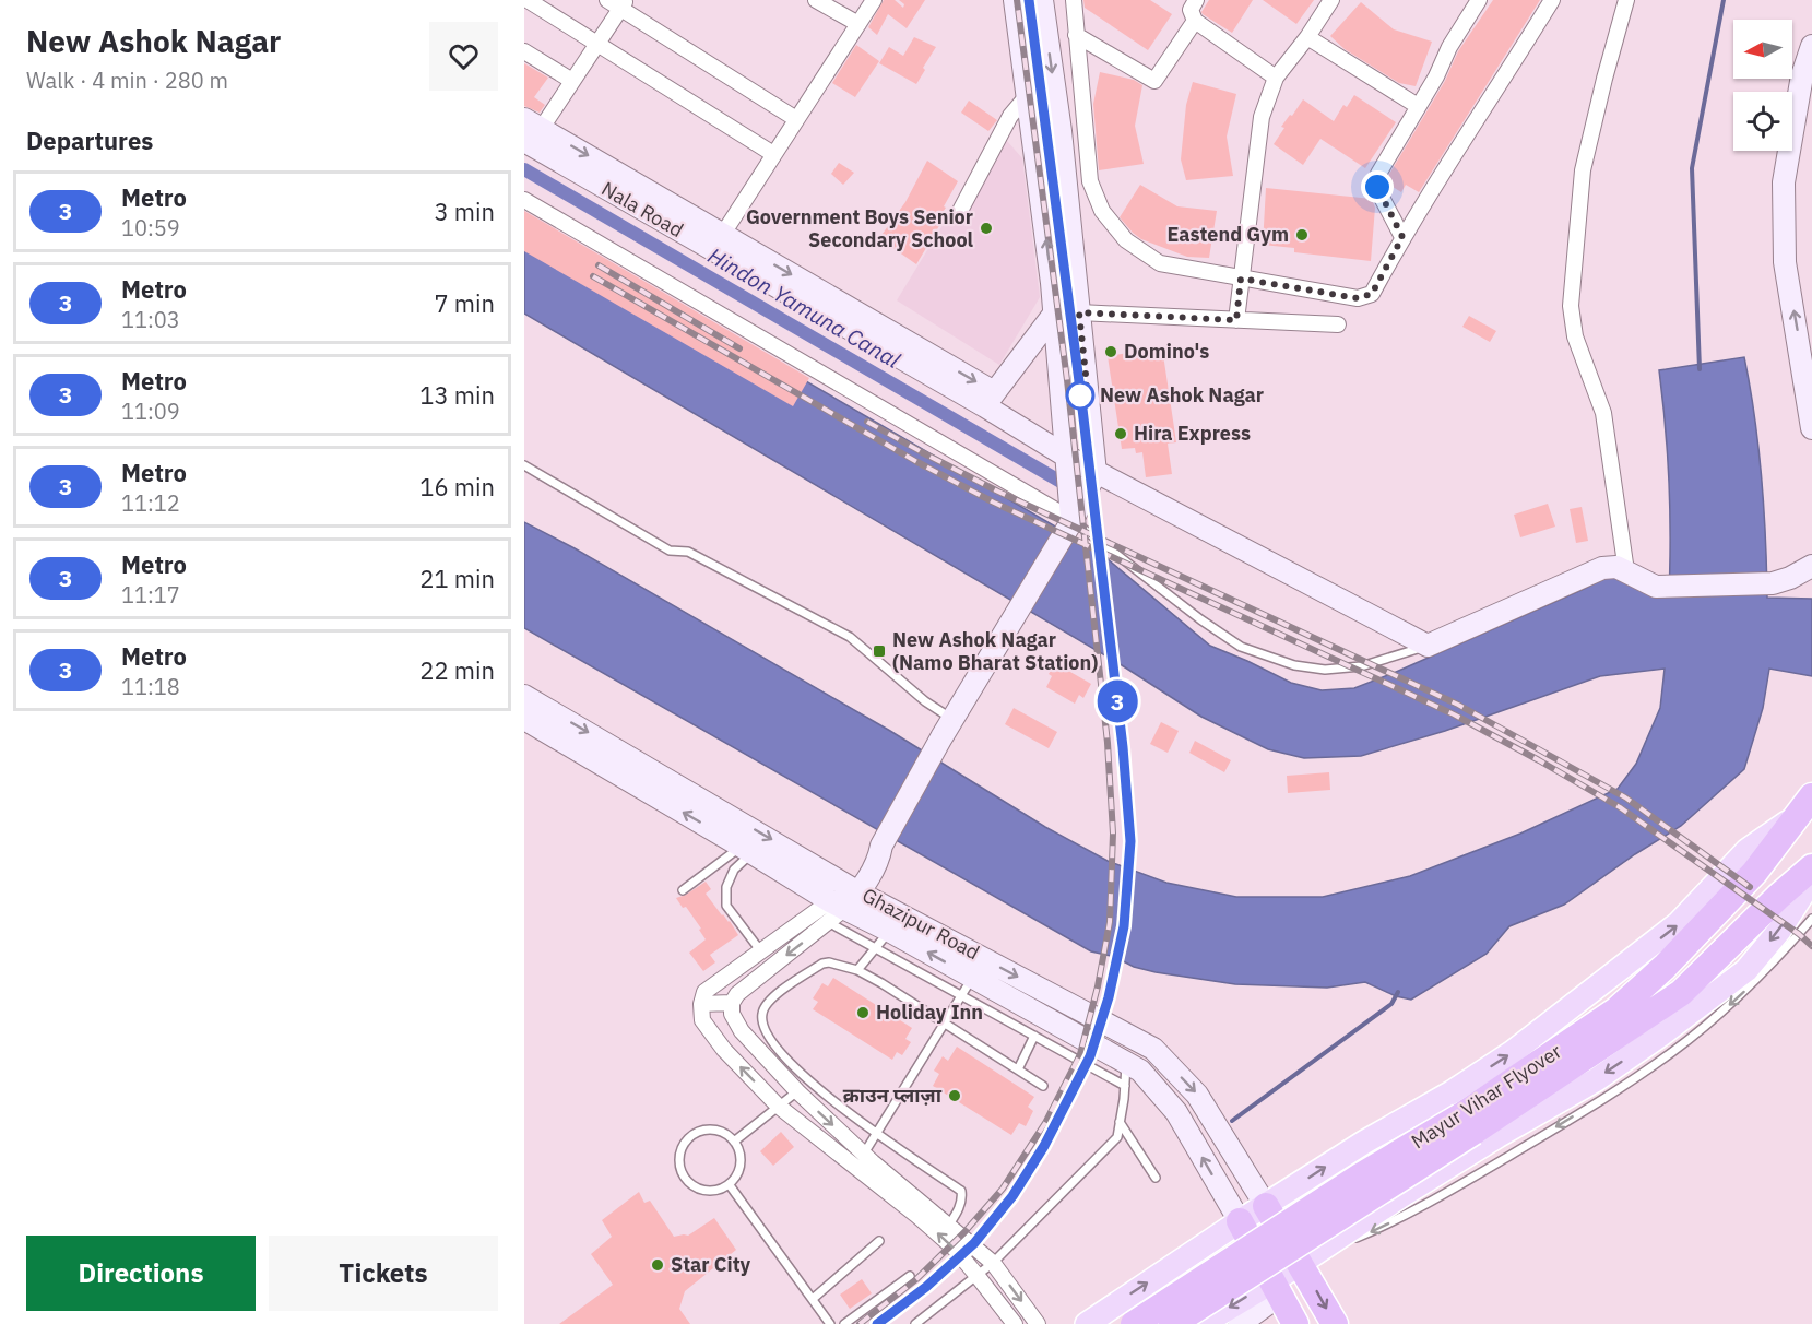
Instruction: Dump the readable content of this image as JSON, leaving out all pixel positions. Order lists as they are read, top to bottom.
{
  "streets": {
    "highway": ["Mayur Vihar Flyover"],
    "street": ["Nala Road", "Ghazipur Road"]
  },
  "water": ["Hindon Yamuna Canal"],
  "places": {
    "other": [
      "Government Boys Senior Secondary School",
      "Eastend Gym",
      "Domino's",
      "New Ashok Nagar",
      "Hira Express",
      "Holiday Inn",
      "क्राउन प्लाज़ा",
      "Star City"
    ],
    "transit": ["New Ashok Nagar (Namo Bharat Station)"]
  },
  "lines": ["metro line 3"],
  "north": "left",
  "page": {
    "heading": [
      ["New Ashok Nagar", "Walk · 4 min · 280 m"],
      "Departures"
    ],
    "on_map": "3",
    "list": [
      {
        "mark": "3",
        "name": "Metro",
        "note": "10:59",
        "value": "3 min"
      },
      {
        "mark": "3",
        "name": "Metro",
        "note": "11:03",
        "value": "7 min"
      },
      {
        "mark": "3",
        "name": "Metro",
        "note": "11:09",
        "value": "13 min"
      },
      {
        "mark": "3",
        "name": "Metro",
        "note": "11:12",
        "value": "16 min"
      },
      {
        "mark": "3",
        "name": "Metro",
        "note": "11:17",
        "value": "21 min"
      },
      {
        "mark": "3",
        "name": "Metro",
        "note": "11:18",
        "value": "22 min"
      }
    ],
    "buttons": ["Directions", "Tickets"]
  }
}
